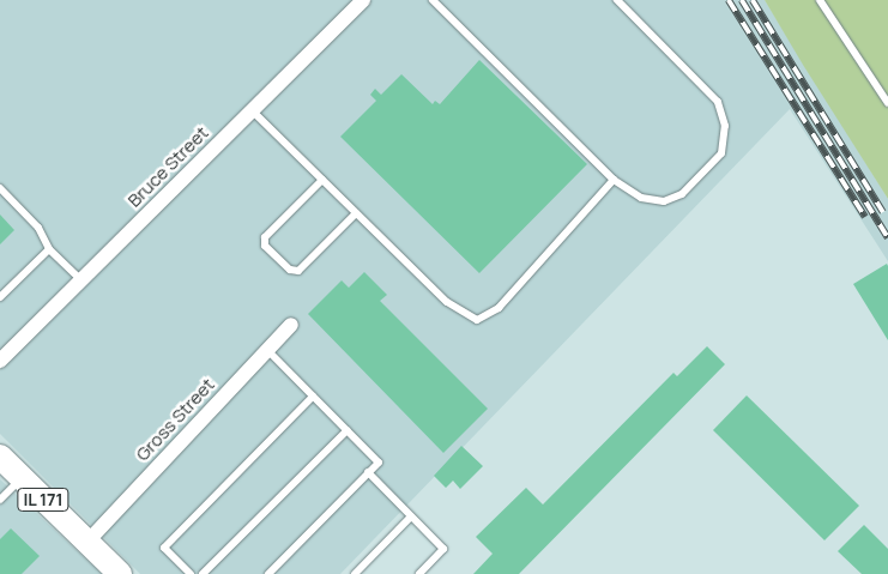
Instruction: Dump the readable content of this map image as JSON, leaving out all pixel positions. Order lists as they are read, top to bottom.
{
  "streets": {
    "main road": ["IL 171"],
    "street": ["Bruce Street", "Gross Street"]
  },
  "crossings": [
    ["Gross Street", "IL 171"]
  ]
}
